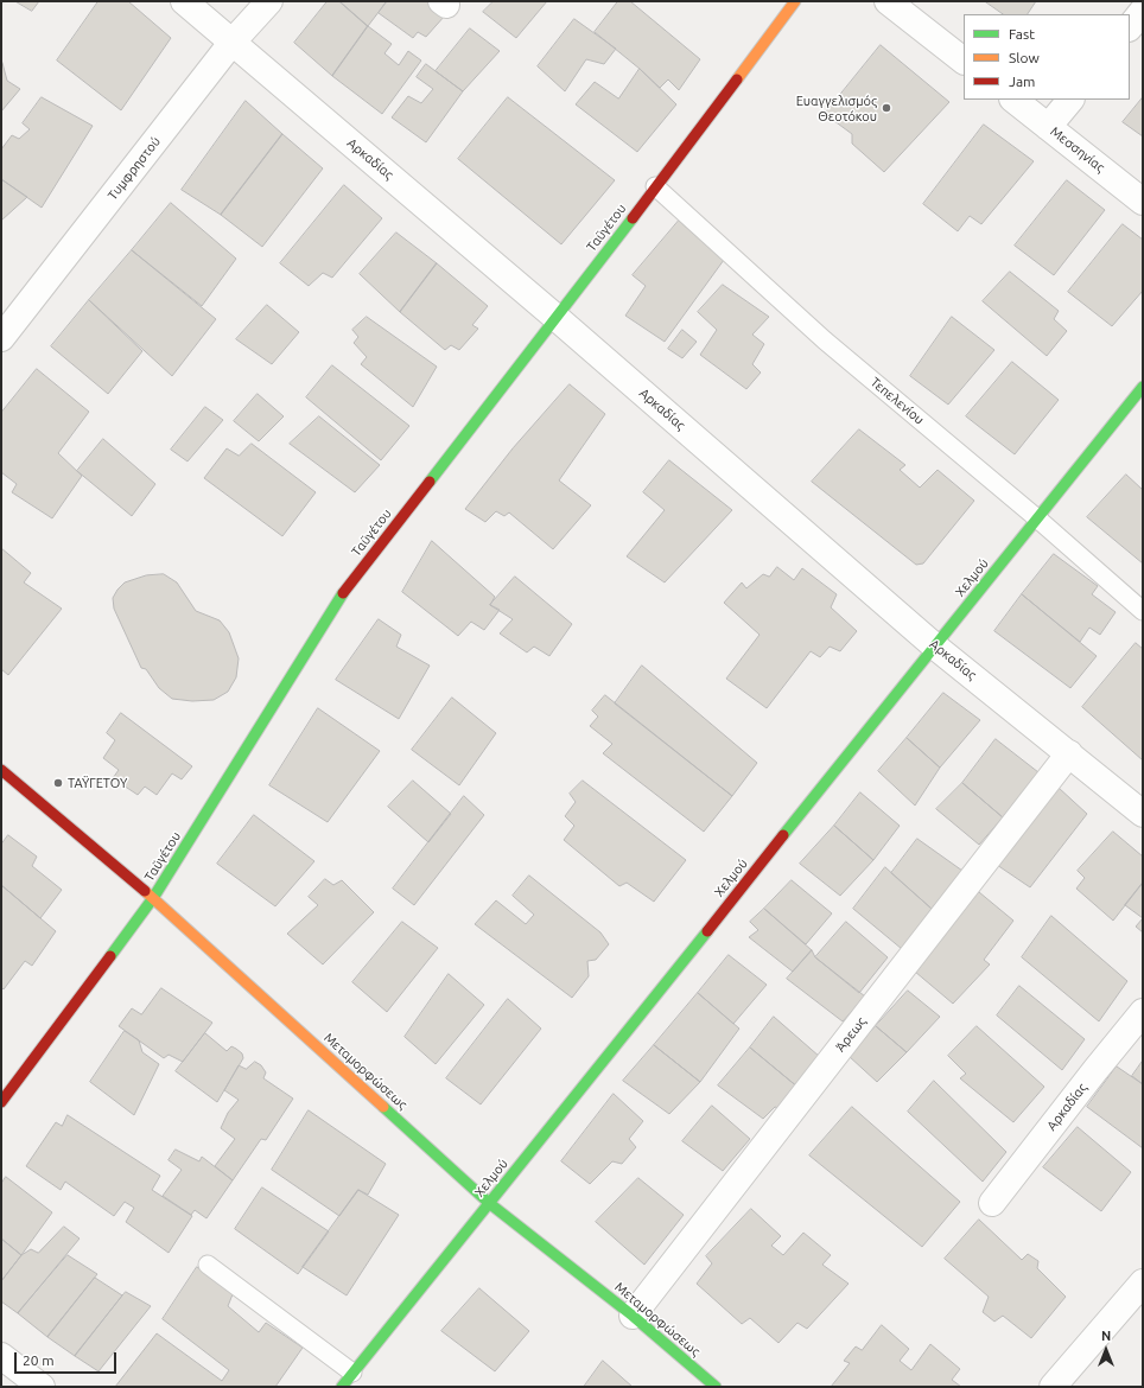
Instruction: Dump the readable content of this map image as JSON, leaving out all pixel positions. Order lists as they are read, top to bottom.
{
  "streets": {
    "street": [
      "Μεσσηνίας",
      "Αρκαδίας",
      "Τυμφρηστού",
      "Ταϋγέτου",
      "Χελμού",
      "Άρεως",
      "Μεταμορφώσεως"
    ],
    "lane": ["Τεπελενίου"]
  },
  "crossings": [
    ["Αρκαδίας", "Τυμφρηστού"],
    ["Αρκαδίας", "Ταϋγέτου"],
    ["Αρκαδίας", "Χελμού"],
    ["Αρκαδίας", "Άρεως"],
    ["Ταϋγέτου", "Τεπελενίου"],
    ["Ταϋγέτου", "Μεταμορφώσεως"],
    ["Τεπελενίου", "Χελμού"],
    ["Χελμού", "Μεταμορφώσεως"],
    ["Άρεως", "Μεταμορφώσεως"]
  ],
  "places": ["Ευαγγελισμός Θεοτόκου", "ΤΑΫΓΕΤΟΥ"],
  "legend": ["Fast", "Slow", "Jam"],
  "scale_bar": "20 m",
  "north": "top"
}
